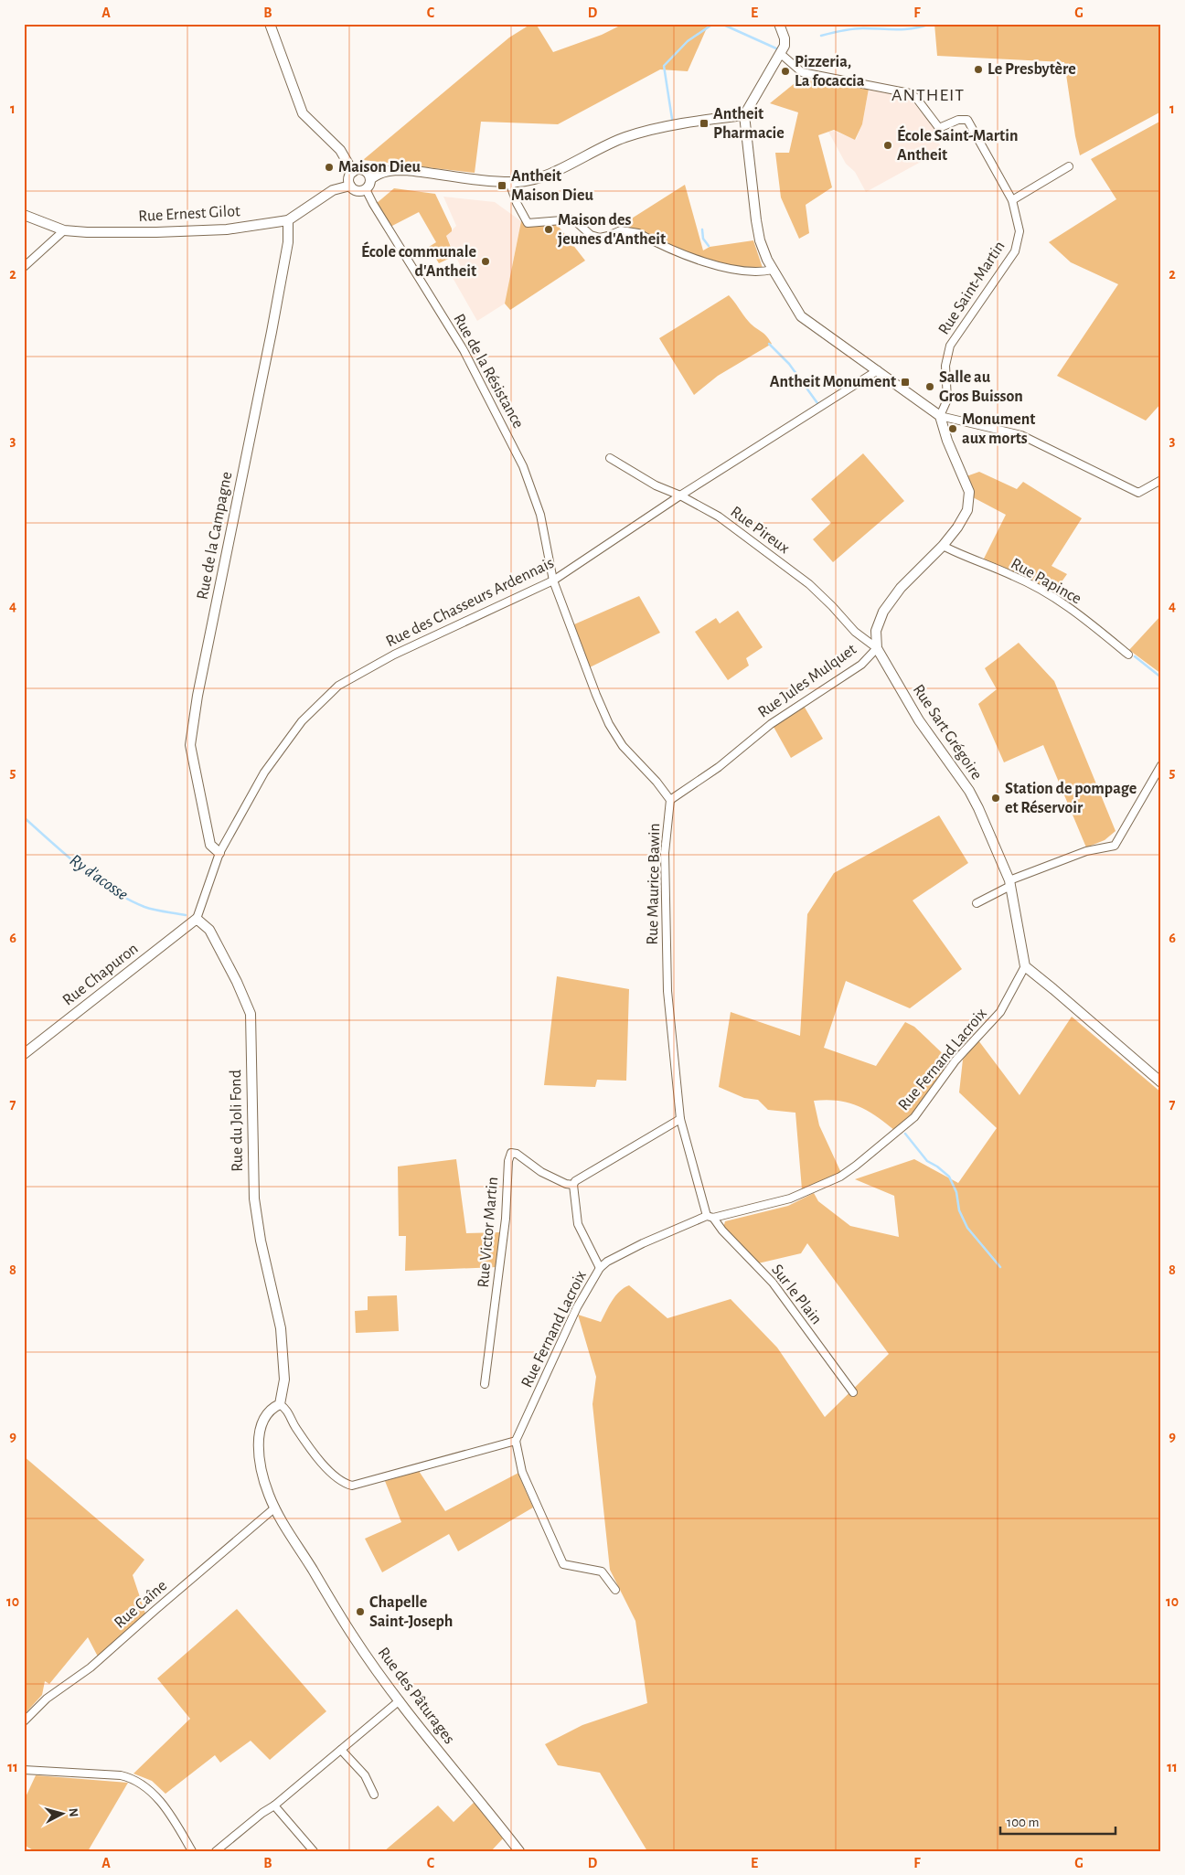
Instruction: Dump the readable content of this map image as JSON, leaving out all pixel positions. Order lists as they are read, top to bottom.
{
  "streets": {
    "street": [
      "Rue Ernest Gilot",
      "Rue Saint-Martin",
      "Rue de la Résistance",
      "Rue Pireux",
      "Rue de la Campagne",
      "Rue Papince",
      "Rue des Chasseurs Ardennais",
      "Rue Jules Mulquet",
      "Rue Sart Grégoire",
      "Rue Maurice Bawin",
      "Rue Chapuron",
      "Rue Fernand Lacroix",
      "Rue du Joli Fond",
      "Rue Victor Martin",
      "Sur le Plain",
      "Rue Caîne",
      "Rue des Pâturages"
    ]
  },
  "crossings": [
    ["Rue Ernest Gilot", "Rue de la Résistance"],
    ["Rue Ernest Gilot", "Rue de la Campagne"],
    ["Rue Saint-Martin", "Rue Jules Mulquet"],
    ["Rue de la Résistance", "Rue des Chasseurs Ardennais"],
    ["Rue Pireux", "Rue des Chasseurs Ardennais"],
    ["Rue Pireux", "Rue Jules Mulquet"],
    ["Rue Pireux", "Rue Sart Grégoire"],
    ["Rue de la Campagne", "Rue des Chasseurs Ardennais"],
    ["Rue Papince", "Rue Jules Mulquet"],
    ["Rue Jules Mulquet", "Rue Sart Grégoire"],
    ["Rue Jules Mulquet", "Rue Maurice Bawin"],
    ["Rue Sart Grégoire", "Rue Fernand Lacroix"],
    ["Rue Maurice Bawin", "Rue Fernand Lacroix"],
    ["Rue Maurice Bawin", "Sur le Plain"],
    ["Rue Chapuron", "Rue du Joli Fond"],
    ["Rue Fernand Lacroix", "Sur le Plain"],
    ["Rue du Joli Fond", "Rue des Pâturages"],
    ["Rue Caîne", "Rue des Pâturages"]
  ],
  "districts": ["ANTHEIT"],
  "water": ["Ry d'acosse"],
  "places": {
    "other": [
      "Le Presbytère",
      "Pizzeria, La focaccia",
      "École Saint-Martin Antheit",
      "Maison Dieu",
      "Maison des jeunes d'Antheit",
      "École communale d'Antheit",
      "Salle au Gros Buisson",
      "Monument aux morts",
      "Station de pompage et Réservoir",
      "Chapelle Saint-Joseph"
    ],
    "transit": ["Antheit Pharmacie", "Antheit Maison Dieu", "Antheit Monument"]
  },
  "scale_bar": "100 m",
  "north": "right",
  "grid": {
    "columns": [
      "A",
      "B",
      "C",
      "D",
      "E",
      "F",
      "G"
    ],
    "rows": [
      "1",
      "2",
      "3",
      "4",
      "5",
      "6",
      "7",
      "8",
      "9",
      "10",
      "11"
    ]
  }
}
